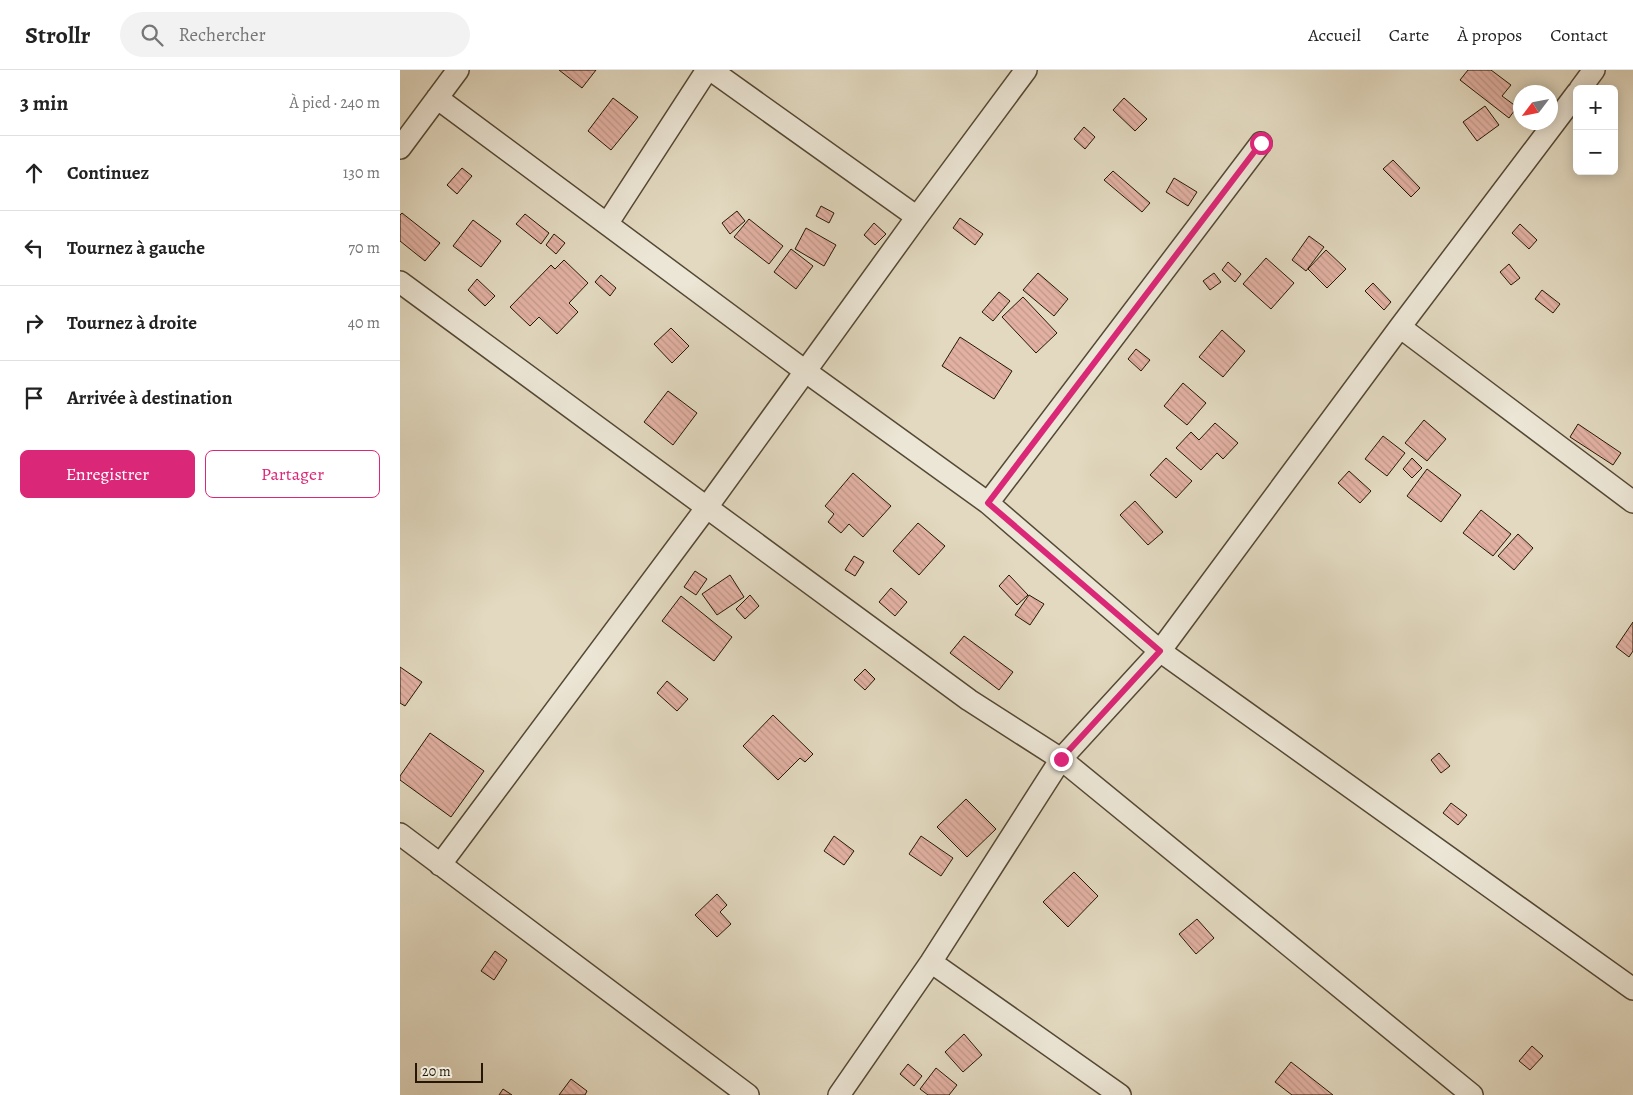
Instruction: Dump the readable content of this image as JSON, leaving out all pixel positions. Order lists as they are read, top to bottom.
{
  "scale_bar": "20 m",
  "north": "bottom left",
  "page": {
    "header": "Strollr",
    "search": "Rechercher",
    "nav": [
      "Accueil",
      "Carte",
      "À propos",
      "Contact"
    ],
    "heading": ["3 min", "À pied · 240 m"],
    "map_buttons": ["+", "−"],
    "list": [
      ["Continuez", "130 m"],
      ["Tournez à gauche", "70 m"],
      ["Tournez à droite", "40 m"],
      "Arrivée à destination"
    ],
    "buttons": ["Enregistrer", "Partager"],
    "scale": "20 m"
  }
}
